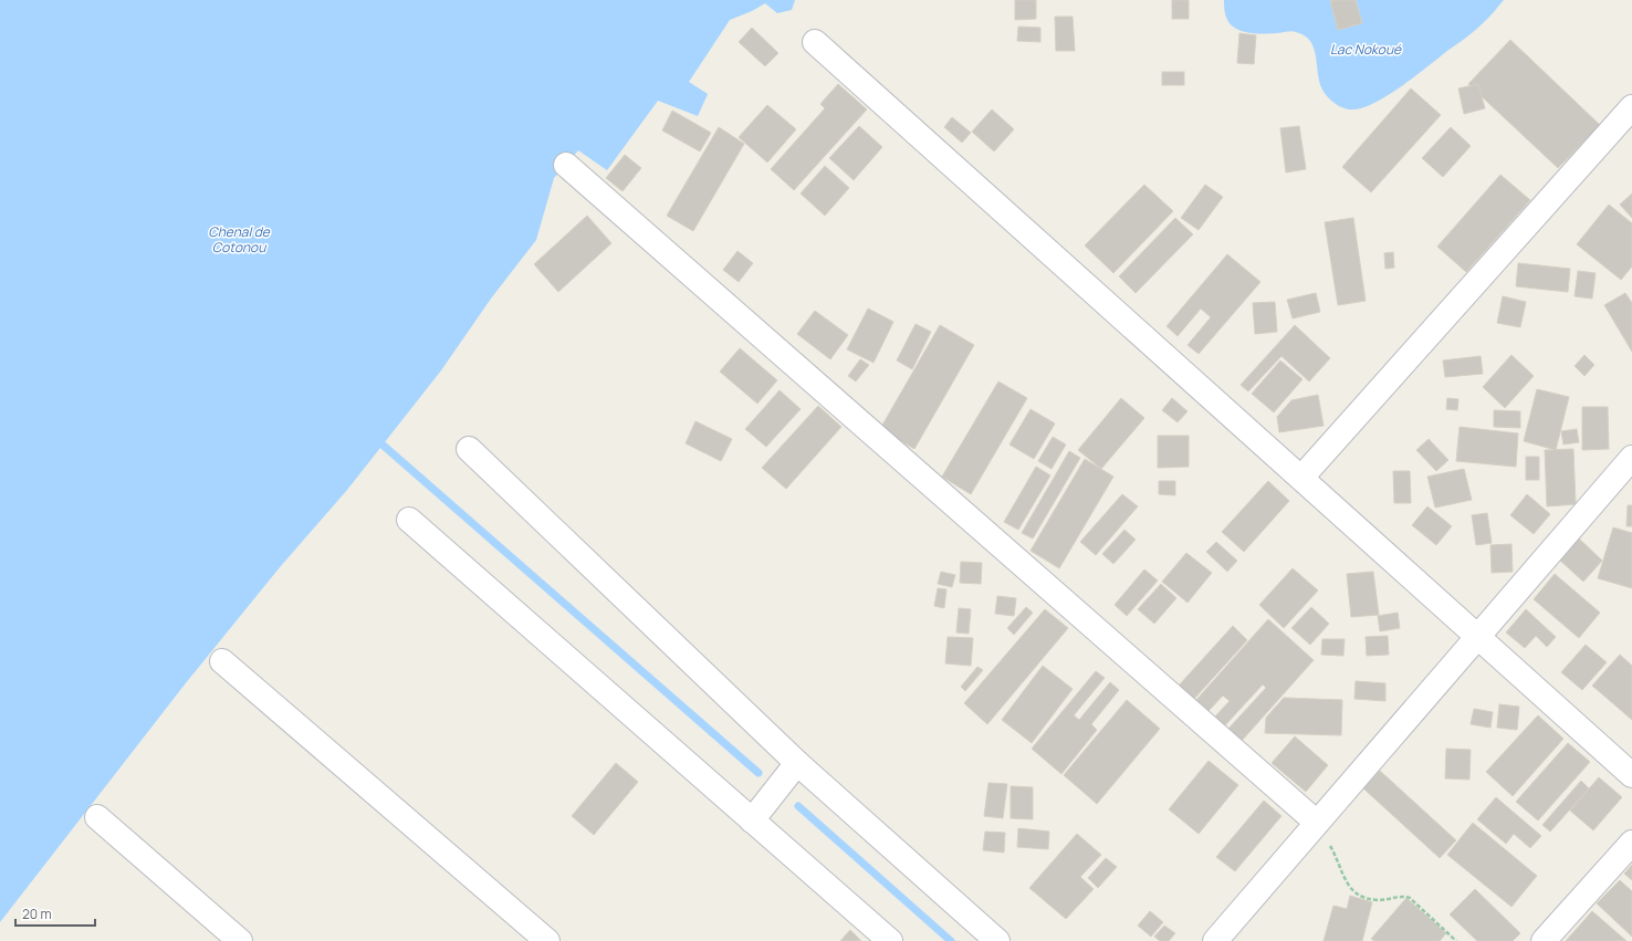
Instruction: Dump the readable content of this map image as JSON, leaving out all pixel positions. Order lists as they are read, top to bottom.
{
  "water": ["Lac Nokoué", "Chenal de Cotonou"],
  "scale_bar": "20 m"
}
